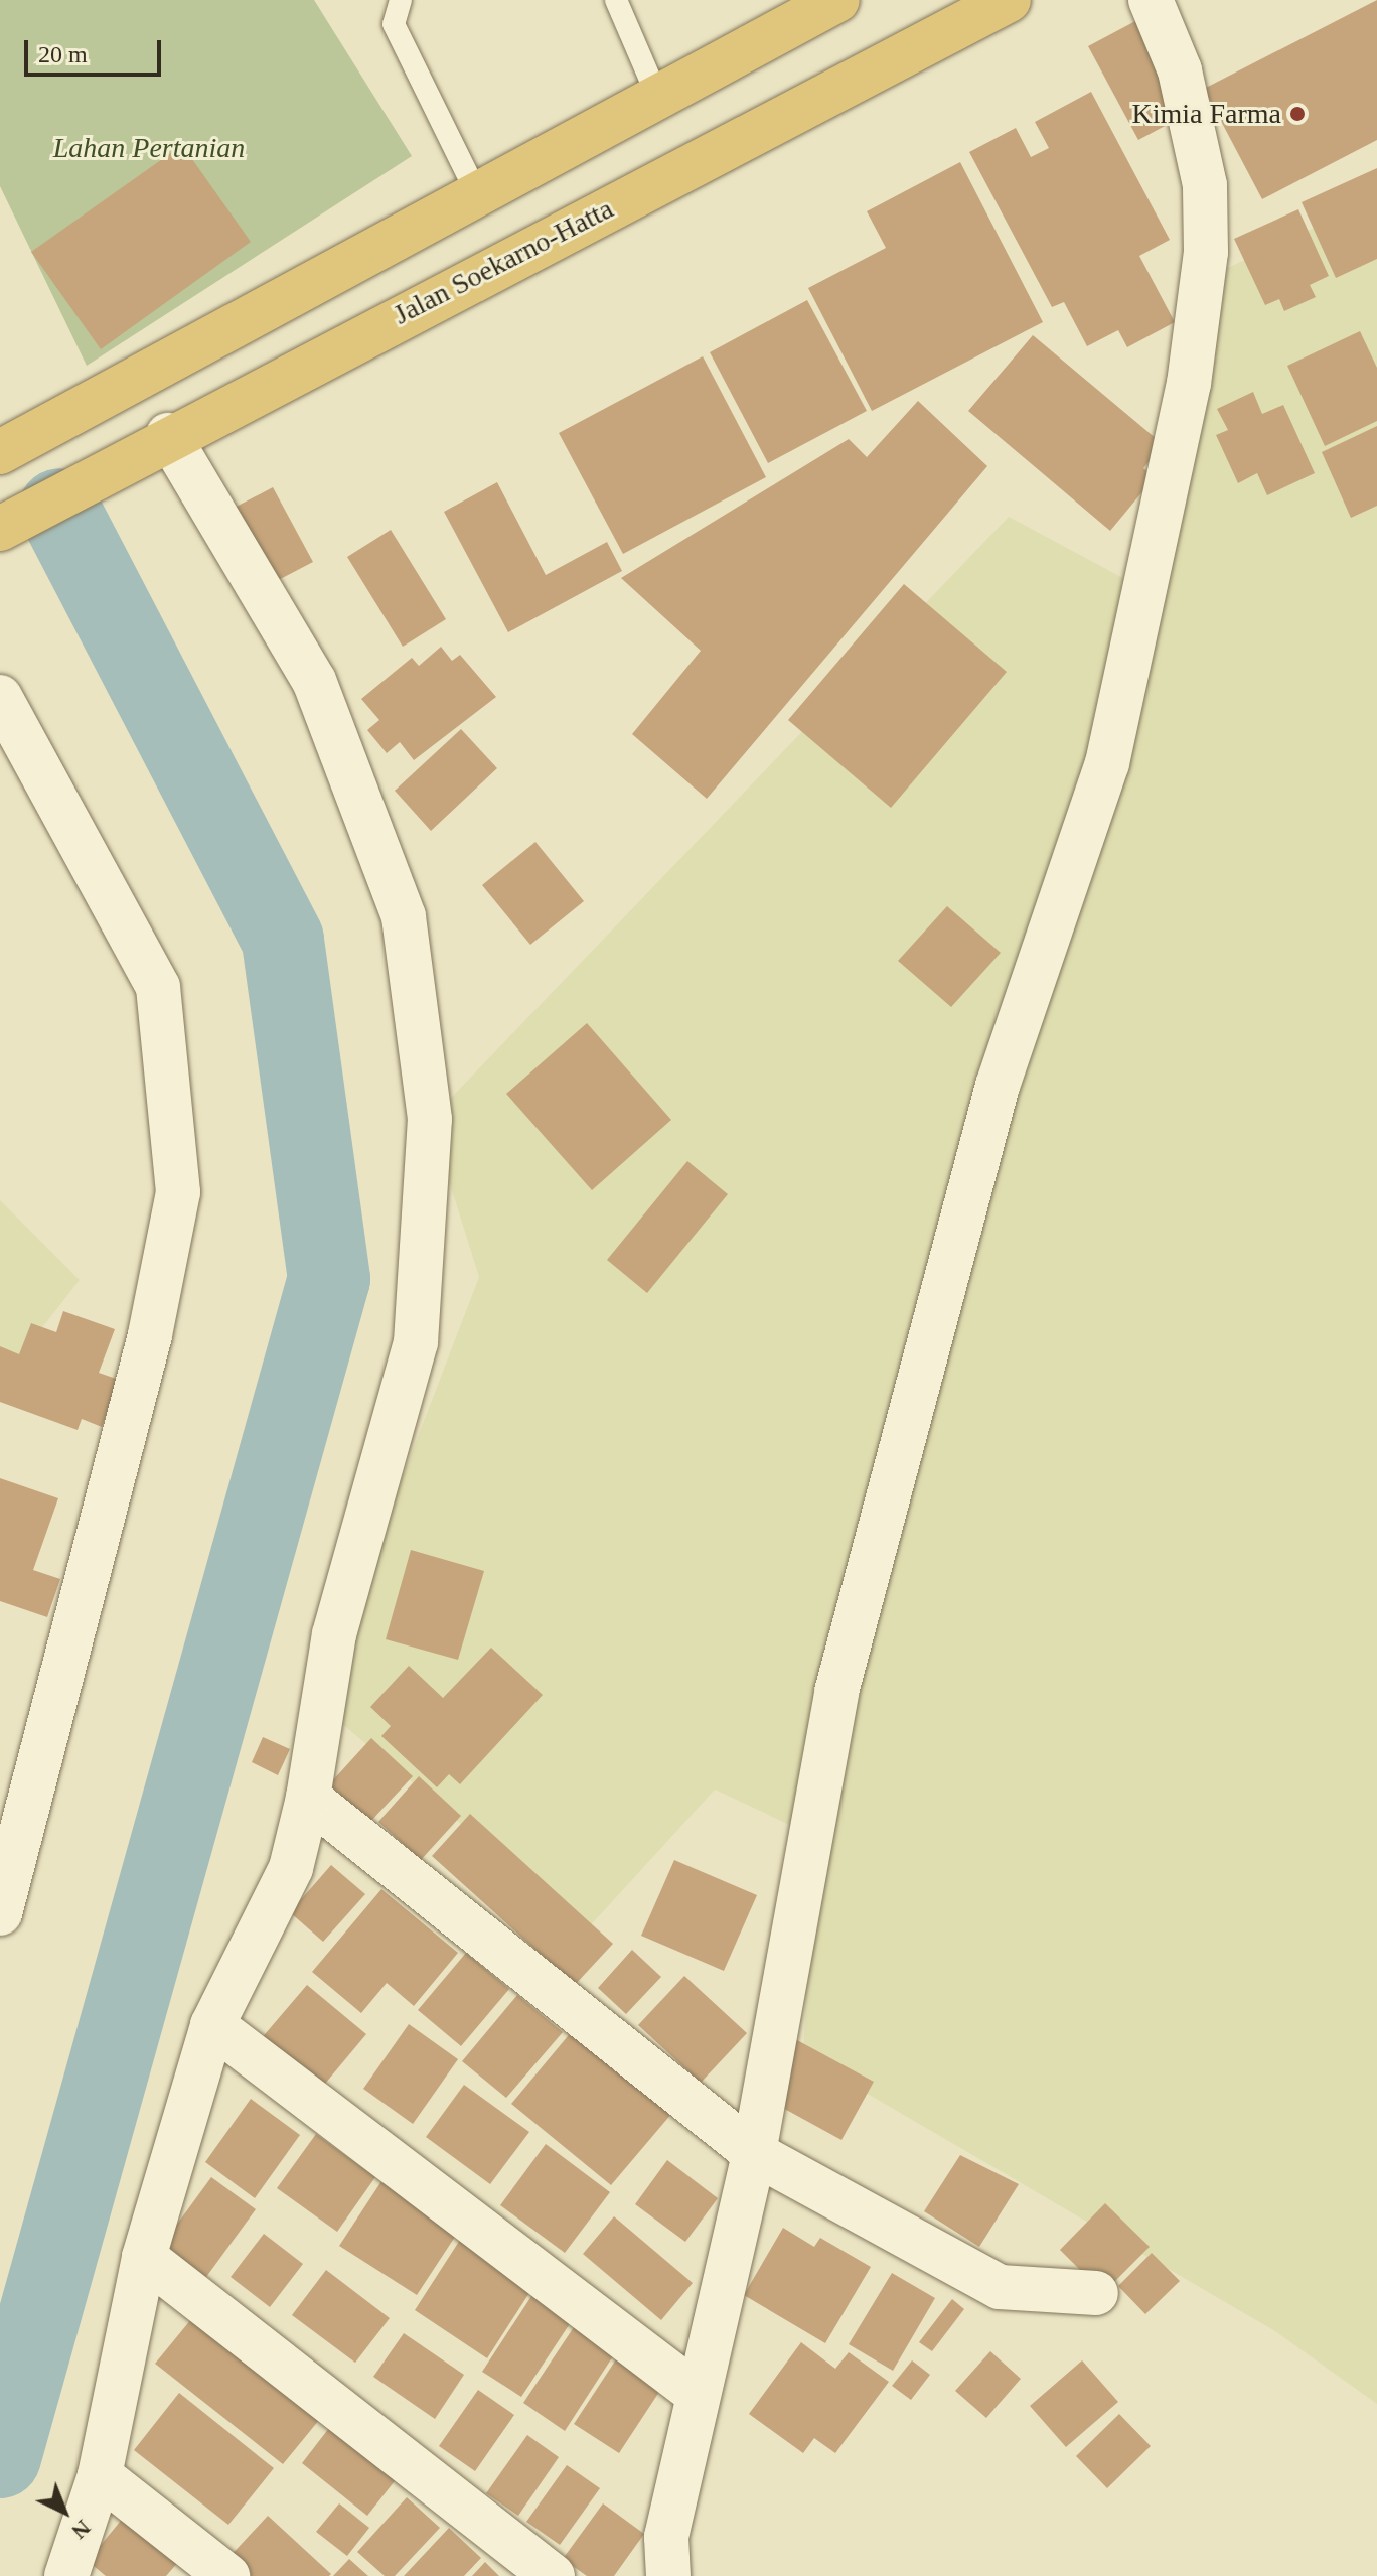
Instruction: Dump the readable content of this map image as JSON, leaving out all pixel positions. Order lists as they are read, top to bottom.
{
  "streets": {
    "highway": ["Jalan Soekarno-Hatta"]
  },
  "parks": ["Lahan Pertanian"],
  "places": ["Kimia Farma"],
  "scale_bar": "20 m",
  "north": "bottom right"
}
